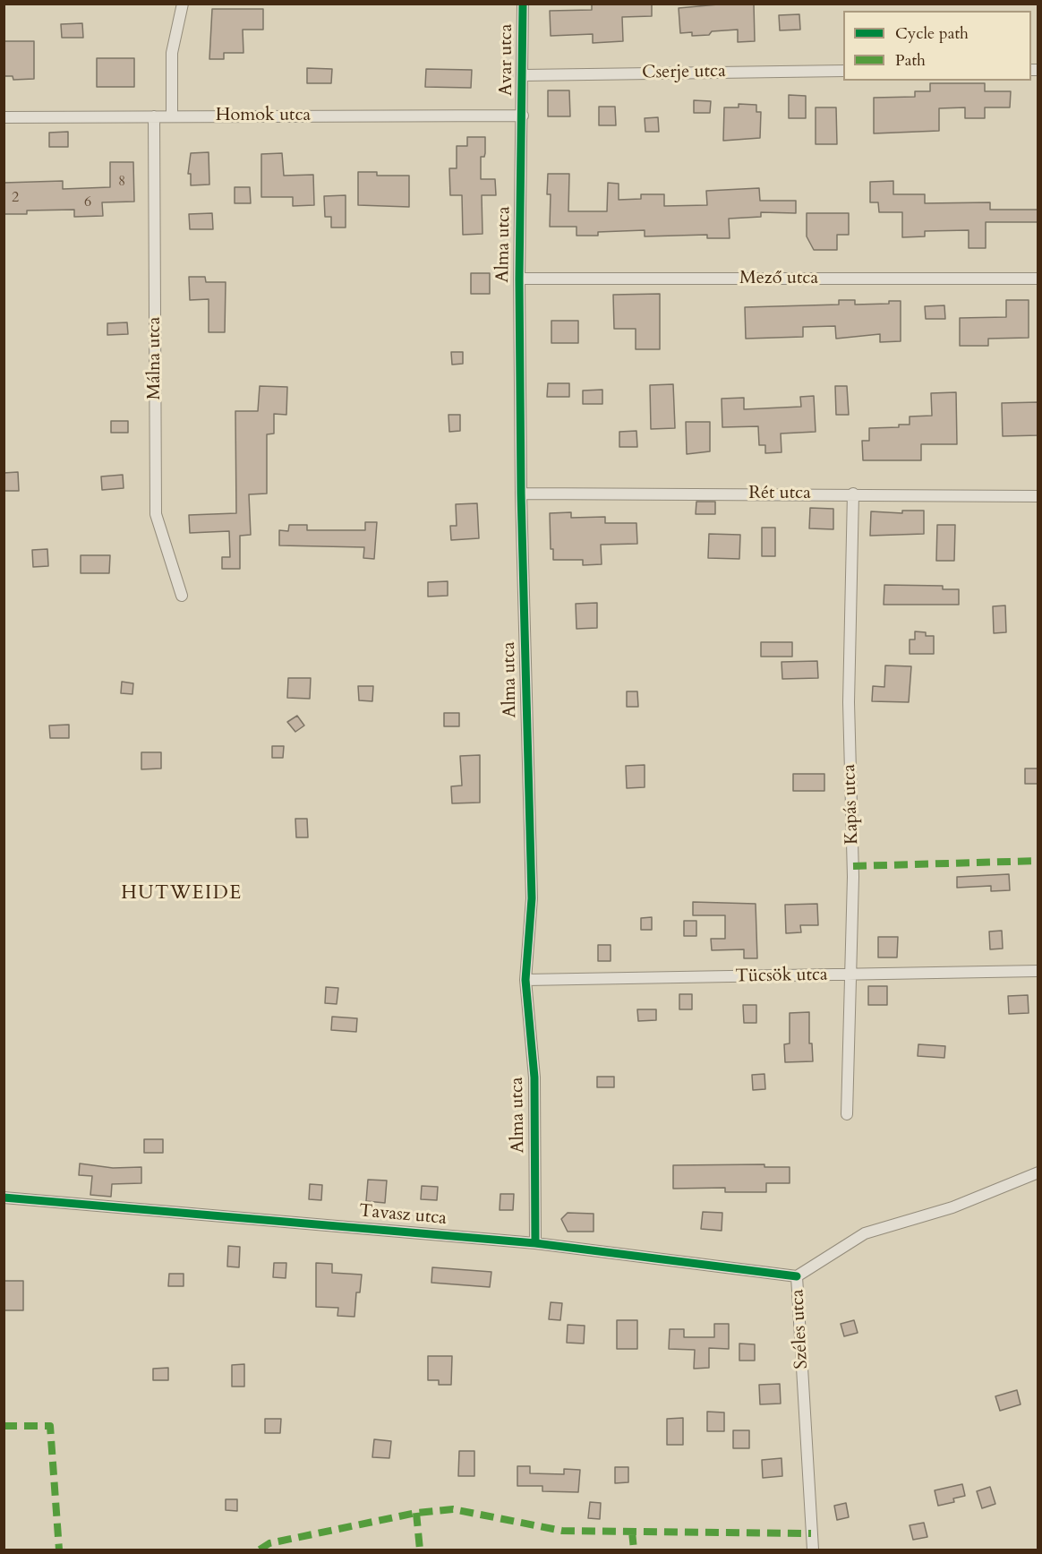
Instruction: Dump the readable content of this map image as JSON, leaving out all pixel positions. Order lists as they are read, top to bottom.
{
  "streets": {
    "street": [
      "Avar utca",
      "Cserje utca",
      "Homok utca",
      "Alma utca",
      "Mező utca",
      "Málna utca",
      "Rét utca",
      "Kapás utca",
      "Tücsök utca",
      "Tavasz utca",
      "Széles utca"
    ]
  },
  "crossings": [
    ["Avar utca", "Cserje utca"],
    ["Avar utca", "Homok utca"],
    ["Avar utca", "Alma utca"],
    ["Homok utca", "Alma utca"],
    ["Homok utca", "Málna utca"],
    ["Alma utca", "Mező utca"],
    ["Alma utca", "Rét utca"],
    ["Alma utca", "Tücsök utca"],
    ["Alma utca", "Tavasz utca"],
    ["Rét utca", "Kapás utca"],
    ["Kapás utca", "Tücsök utca"],
    ["Tavasz utca", "Széles utca"]
  ],
  "districts": ["HUTWEIDE"],
  "house_numbers": ["8", "2", "6"],
  "legend": ["Cycle path", "Path"]
}
